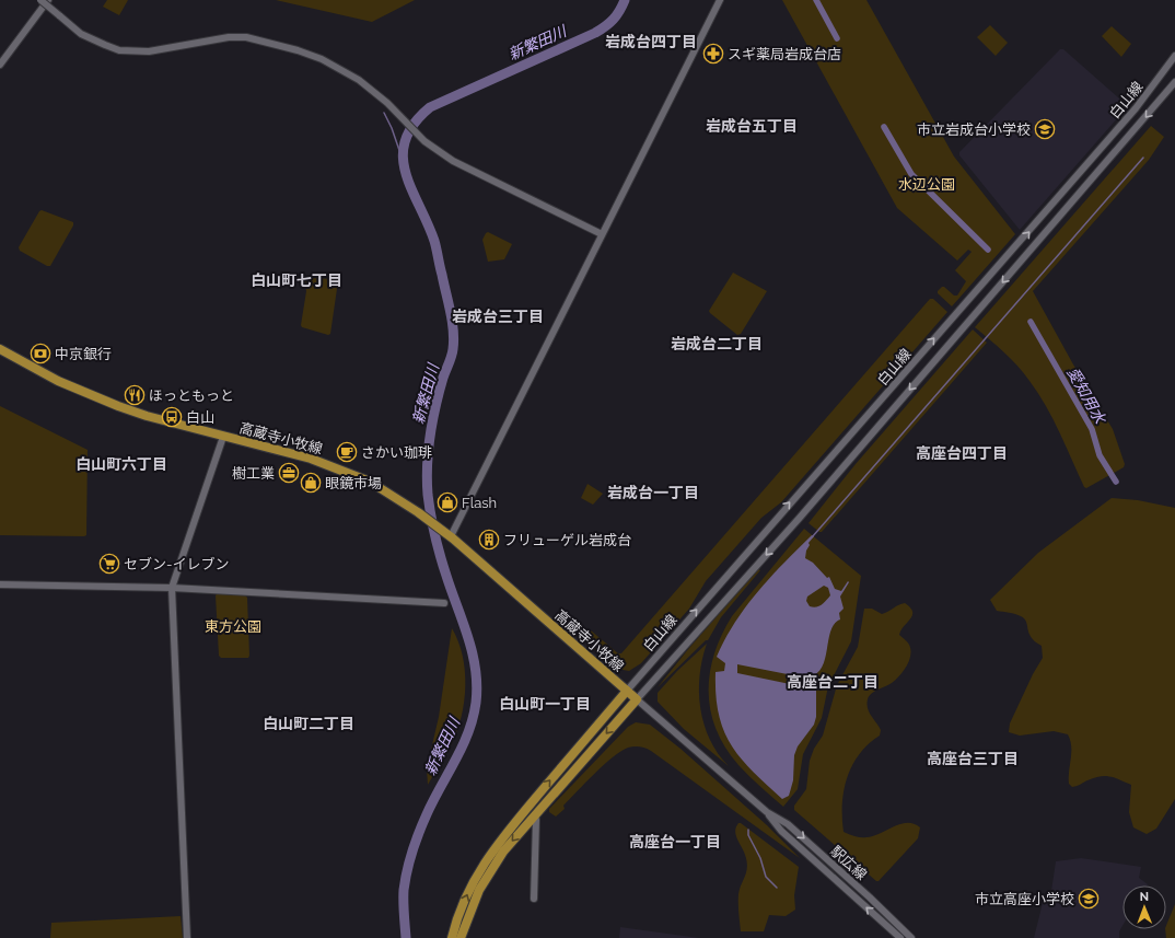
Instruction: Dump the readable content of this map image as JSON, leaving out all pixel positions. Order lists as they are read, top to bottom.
{
  "streets": {
    "main road": ["高蔵寺小牧線"],
    "street": ["白山線", "駅広線"]
  },
  "crossings": [
    ["白山線", "高蔵寺小牧線"],
    ["白山線", "駅広線"],
    ["高蔵寺小牧線", "駅広線"]
  ],
  "districts": [
    "岩成台四丁目",
    "岩成台五丁目",
    "白山町七丁目",
    "岩成台三丁目",
    "岩成台二丁目",
    "高座台四丁目",
    "白山町六丁目",
    "岩成台一丁目",
    "高座台二丁目",
    "白山町一丁目",
    "白山町二丁目",
    "高座台三丁目",
    "高座台一丁目"
  ],
  "water": ["新繁田川", "愛知用水"],
  "parks": ["水辺公園", "東方公園"],
  "places": {
    "pharmacy": ["スギ薬局岩成台店"],
    "school or university": ["市立岩成台小学校", "市立高座小学校"],
    "bank": ["中京銀行"],
    "restaurant": ["ほっともっと"],
    "bus stop": ["白山"],
    "cafe": ["さかい珈琲"],
    "office": ["樹工業"],
    "shop": ["眼鏡市場", "Flash"],
    "building": ["フリューゲル岩成台"],
    "supermarket": ["セブン-イレブン"]
  },
  "north": "top"
}
